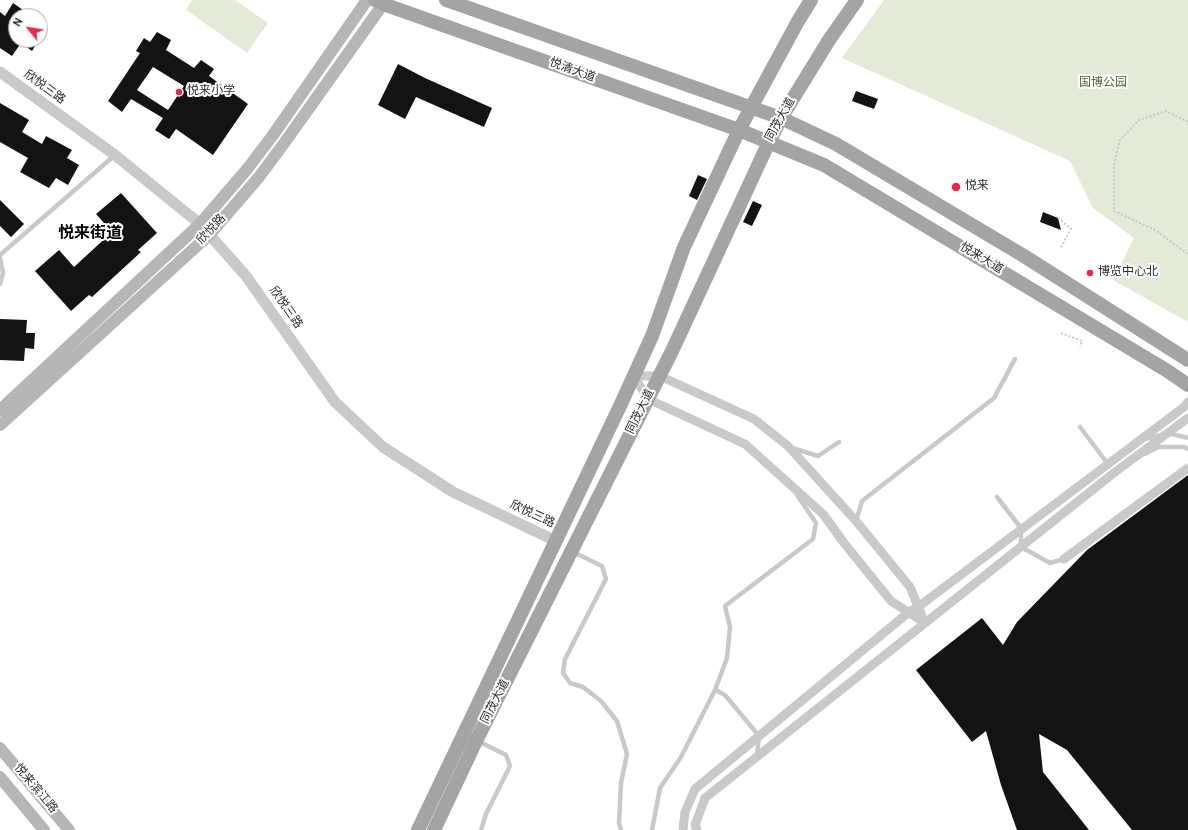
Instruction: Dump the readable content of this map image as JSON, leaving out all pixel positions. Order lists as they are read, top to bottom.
{
  "streets": {
    "main road": [
      "悦清大道",
      "同茂大道",
      "欣悦路",
      "悦来大道",
      "悦来滨江路"
    ],
    "street": ["欣悦三路"]
  },
  "crossings": [
    ["悦清大道", "同茂大道"],
    ["悦清大道", "欣悦路"],
    ["悦清大道", "悦来大道"],
    ["欣悦三路", "同茂大道"],
    ["欣悦三路", "欣悦路"],
    ["同茂大道", "悦来大道"]
  ],
  "districts": ["悦来街道"],
  "parks": ["国博公园"],
  "places": ["悦来小学", "悦来", "博览中心北"],
  "north": "top left"
}
